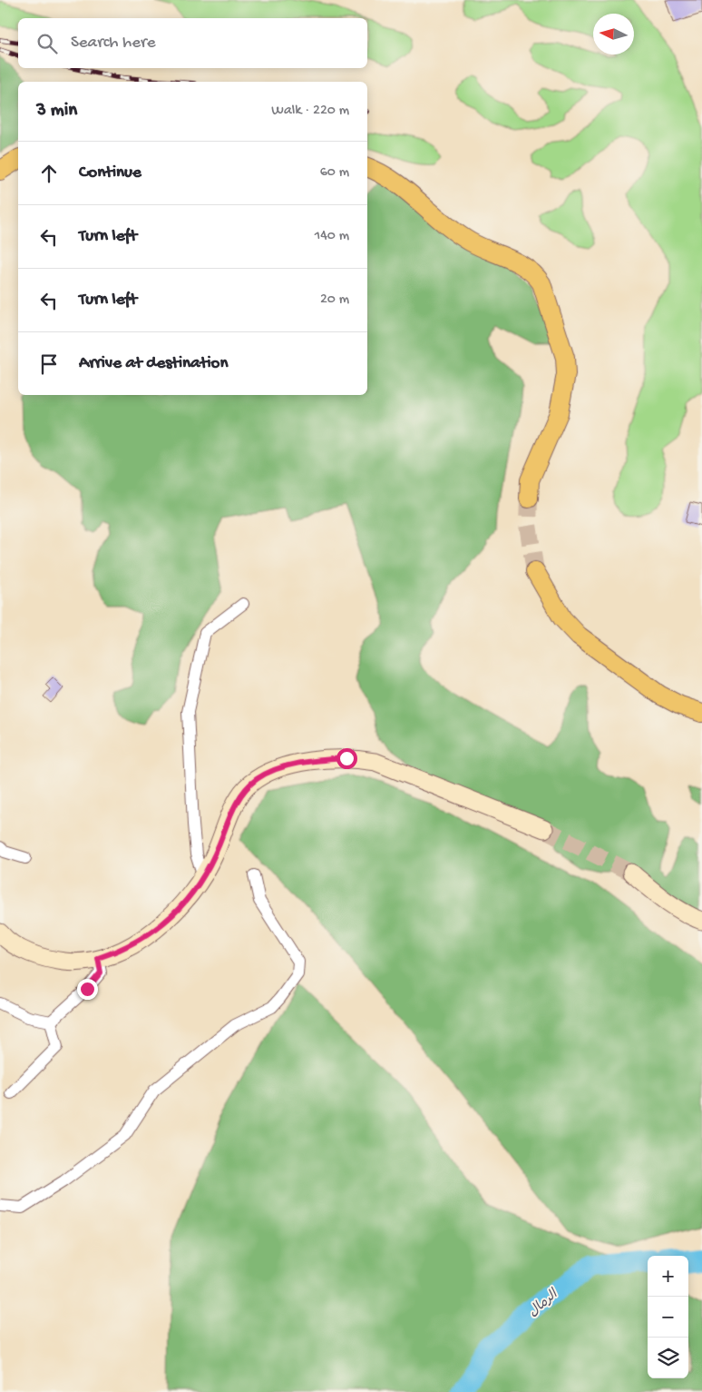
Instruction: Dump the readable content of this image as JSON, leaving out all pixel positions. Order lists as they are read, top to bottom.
{
  "water": ["الرمال"],
  "north": "left",
  "page": {
    "search": "Search here",
    "heading": ["3 min", "Walk · 220 m"],
    "list": [
      ["Continue", "60 m"],
      ["Turn left", "140 m"],
      ["Turn left", "20 m"],
      "Arrive at destination"
    ],
    "map_buttons": ["+", "−"]
  }
}
